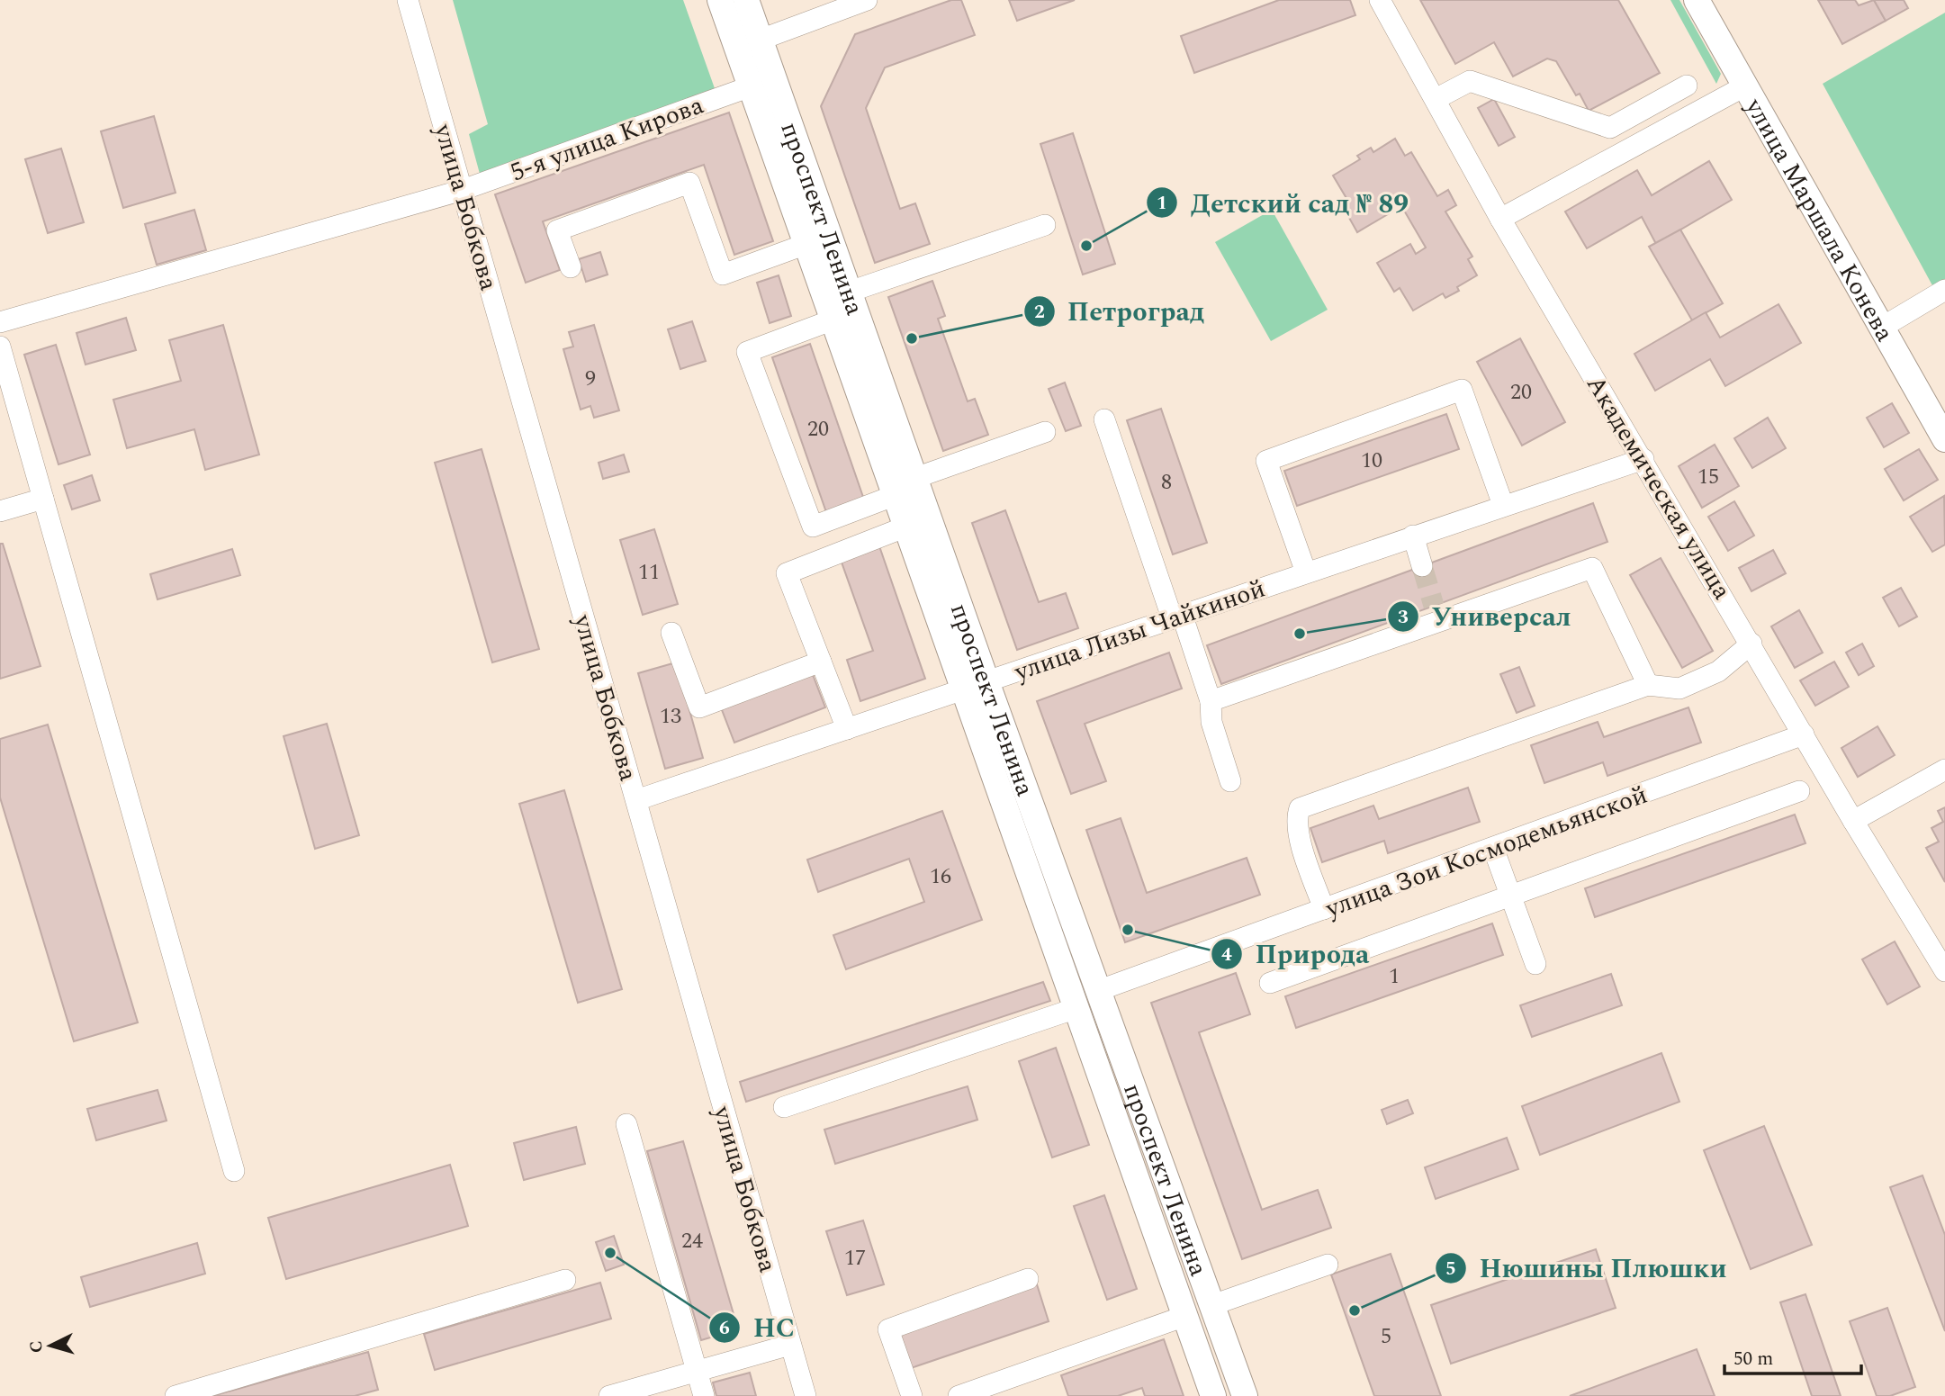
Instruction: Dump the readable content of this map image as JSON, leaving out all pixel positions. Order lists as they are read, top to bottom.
{
  "streets": {
    "main road": ["проспект Ленина", "улица Маршала Конева"],
    "street": [
      "5-я улица Кирова",
      "улица Бобкова",
      "Академическая улица",
      "улица Лизы Чайкиной",
      "улица Зои Космодемьянской"
    ]
  },
  "crossings": [
    ["5-я улица Кирова", "улица Бобкова"],
    ["5-я улица Кирова", "проспект Ленина"],
    ["улица Бобкова", "улица Лизы Чайкиной"],
    ["проспект Ленина", "улица Лизы Чайкиной"],
    ["проспект Ленина", "улица Зои Космодемьянской"],
    ["Академическая улица", "улица Лизы Чайкиной"],
    ["Академическая улица", "улица Зои Космодемьянской"]
  ],
  "places": [
    "Детский сад № 89",
    "Петроград",
    "Универсал",
    "Природа",
    "НС",
    "Нюшины Плюшки"
  ],
  "house_numbers": [
    "9",
    "20",
    "20",
    "10",
    "15",
    "8",
    "11",
    "13",
    "16",
    "1",
    "24",
    "17",
    "5"
  ],
  "scale_bar": "50 m",
  "north": "left"
}
